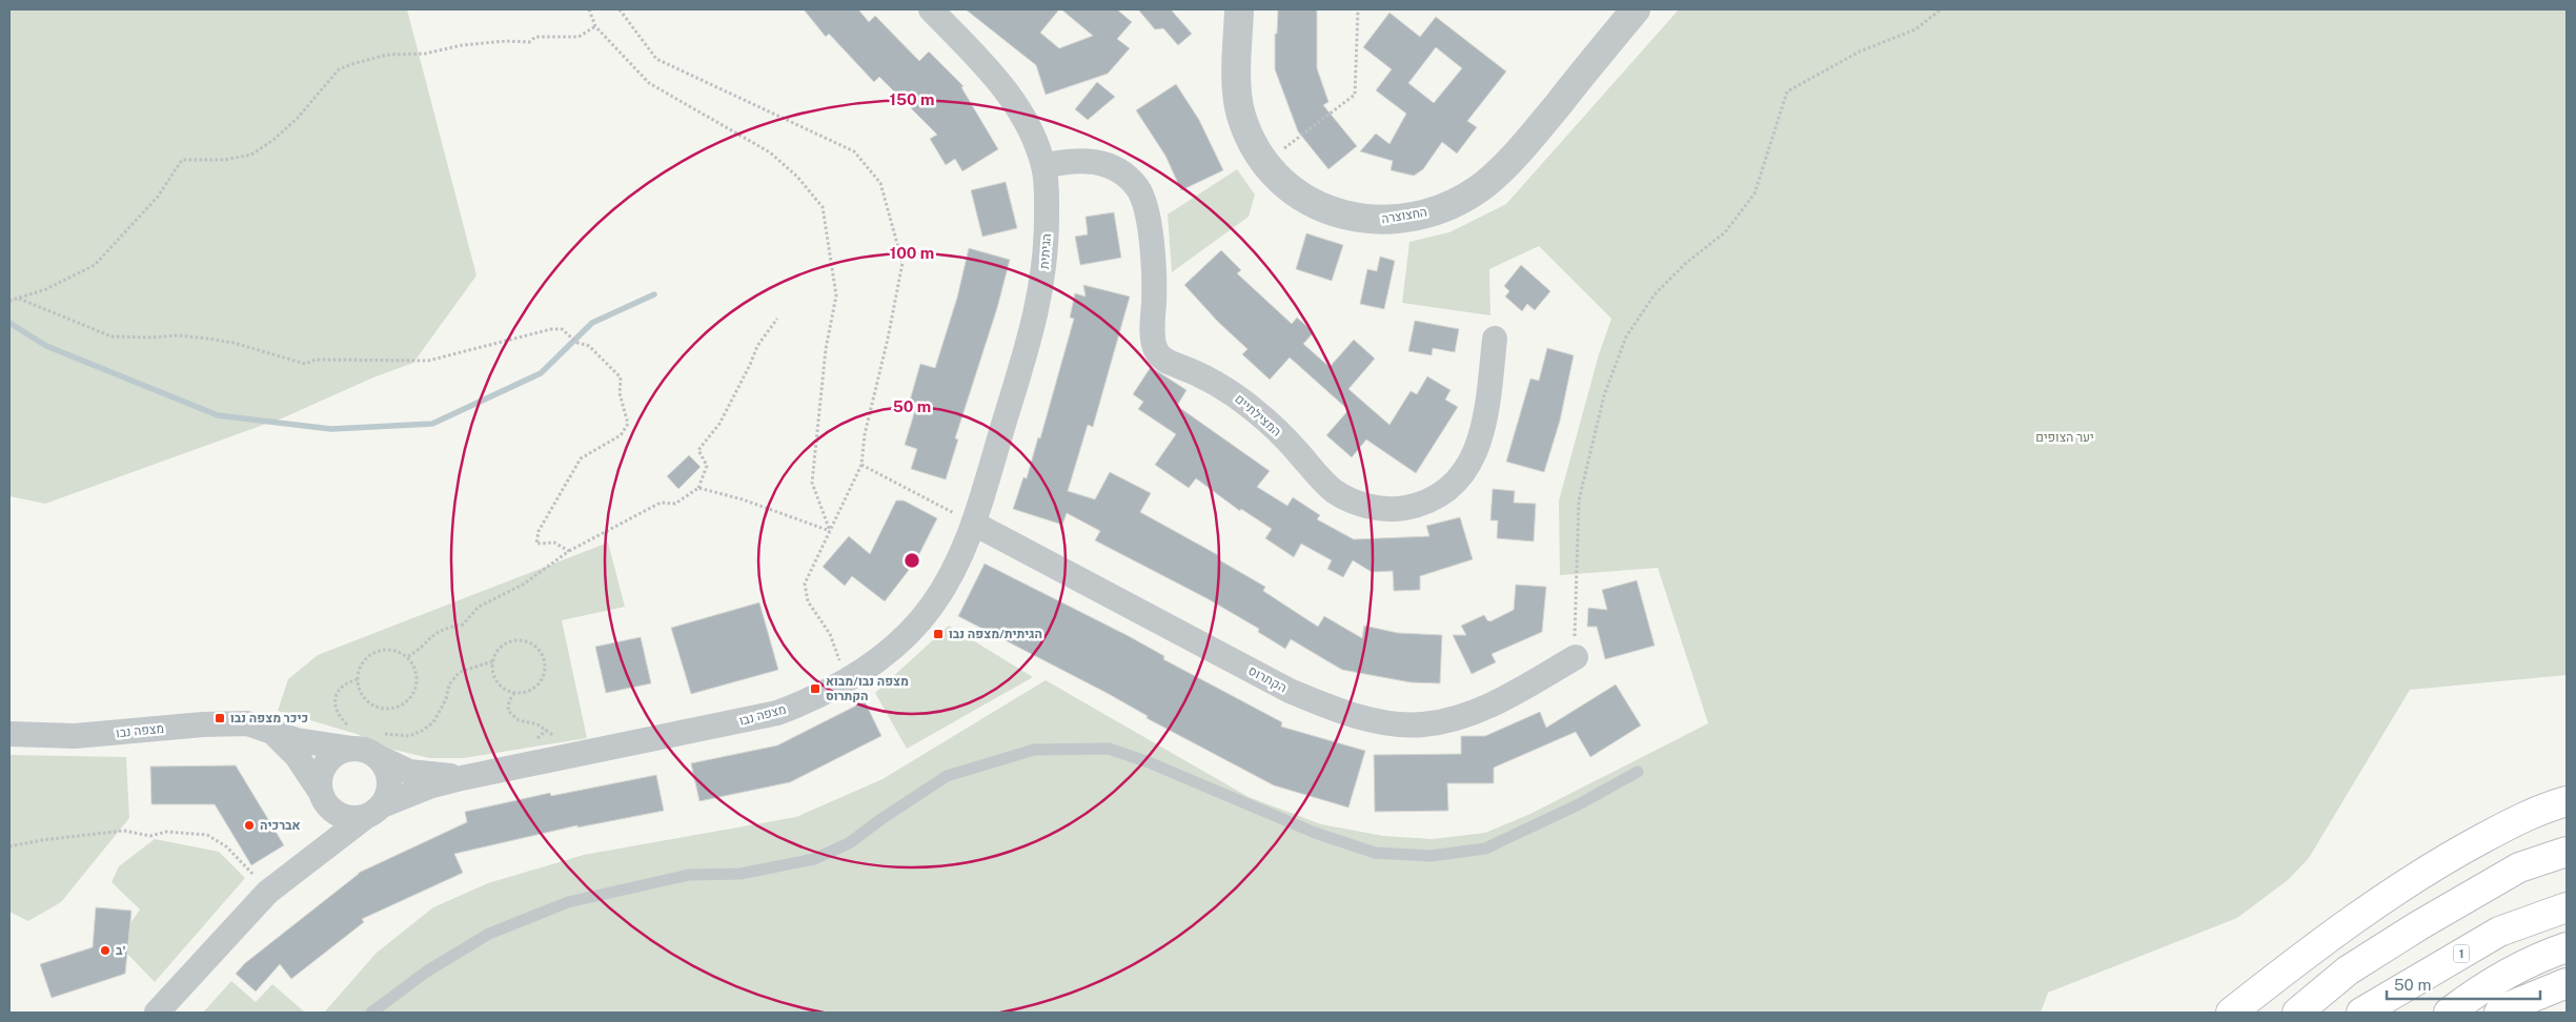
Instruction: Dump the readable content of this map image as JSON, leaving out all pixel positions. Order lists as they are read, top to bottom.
{
  "streets": {
    "main road": ["1"],
    "street": [
      "החצוצרה",
      "הגיתית",
      "המצילתיים",
      "הקתרוס",
      "מצפה נבו"
    ]
  },
  "crossings": [
    ["הגיתית", "המצילתיים"],
    ["הגיתית", "הקתרוס"],
    ["הגיתית", "מצפה נבו"],
    ["הקתרוס", "מצפה נבו"]
  ],
  "parks": ["יער הצופים"],
  "places": {
    "transit": ["הגיתית/מצפה נבו", "מצפה נבו/מבוא הקתרוס", "כיכר מצפה נבו"],
    "other": ["אברכיה", "ב'"]
  },
  "scale_bar": "50 m",
  "rings": ["150 m", "100 m", "50 m"]
}
